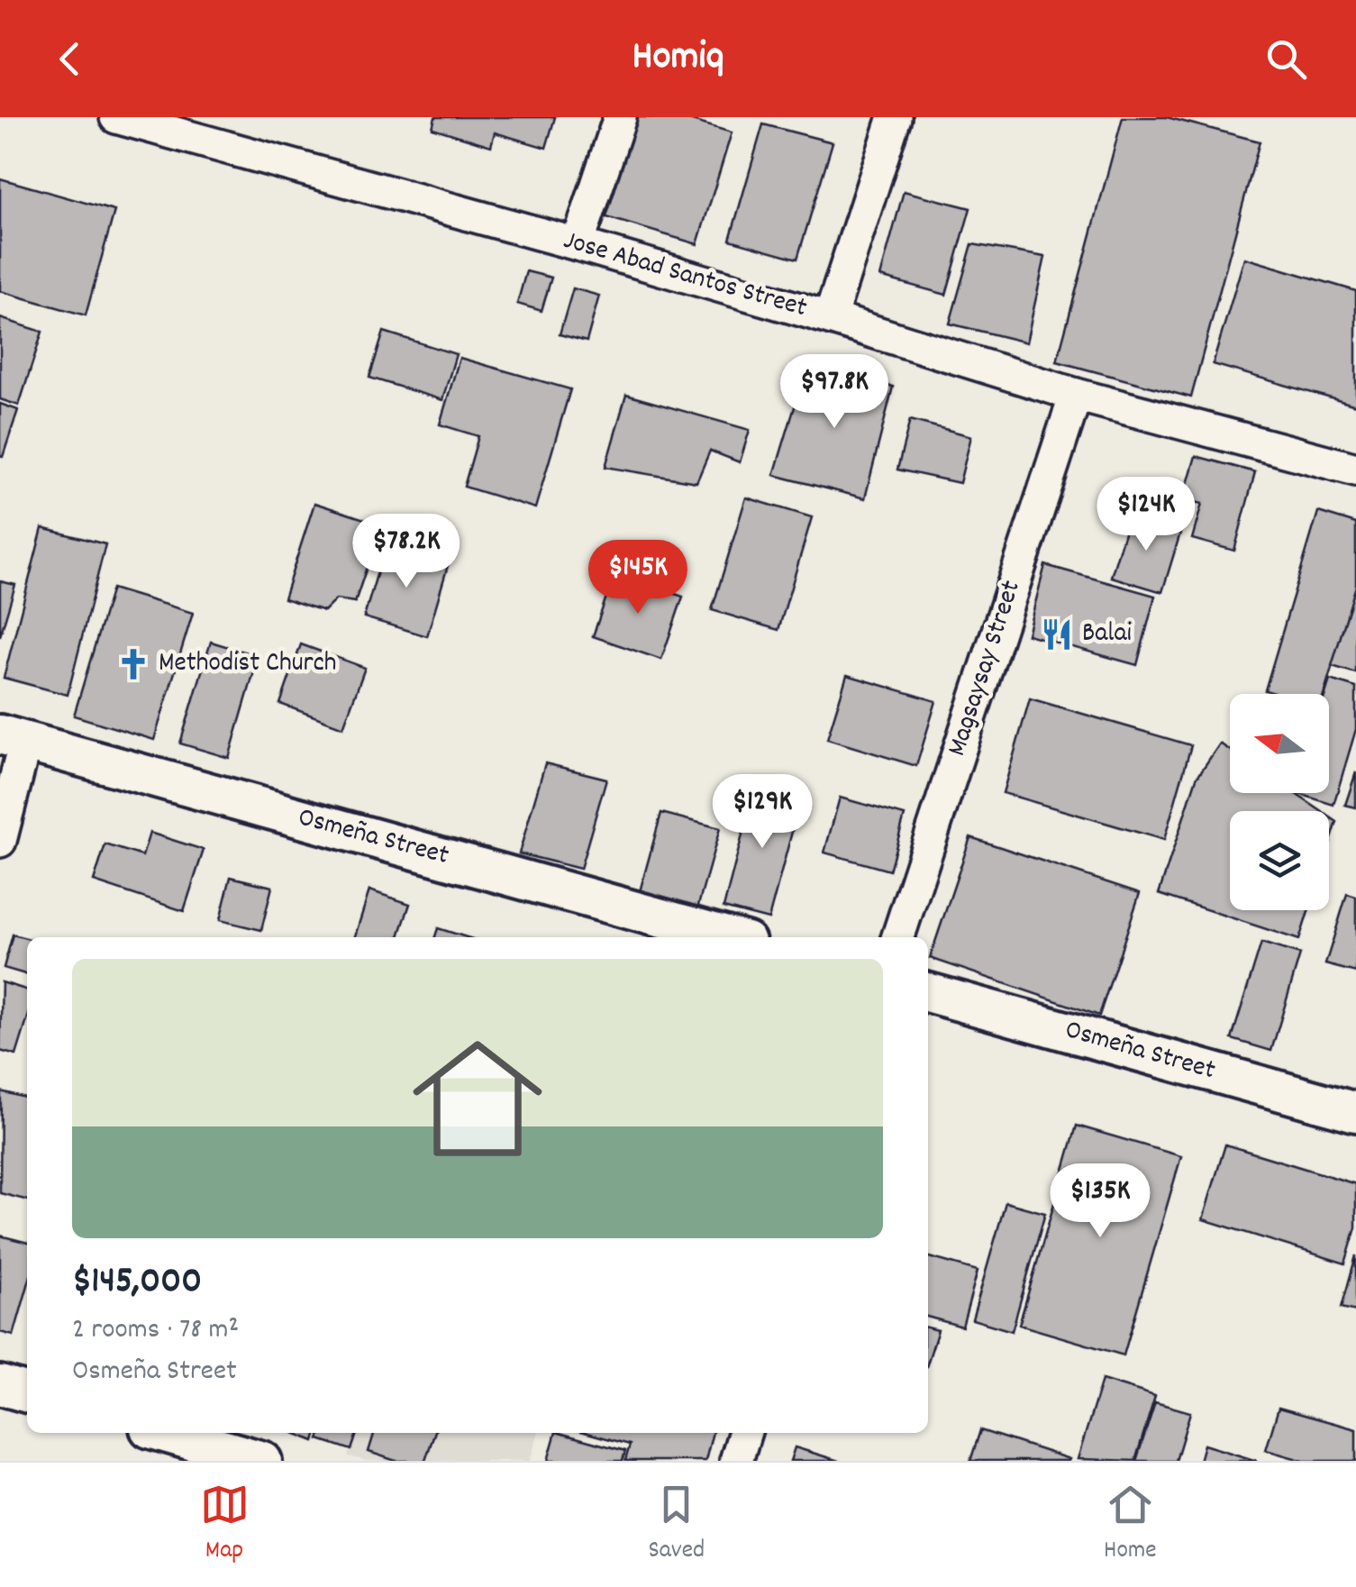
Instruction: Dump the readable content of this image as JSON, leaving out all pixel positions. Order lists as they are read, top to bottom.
{
  "streets": {
    "street": ["Jose Abad Santos Street", "Magsaysay Street", "Osmeña Street"]
  },
  "crossings": [
    ["Jose Abad Santos Street", "Magsaysay Street"]
  ],
  "places": {
    "restaurant": ["Balai"],
    "church": ["Methodist Church"]
  },
  "north": "left",
  "page": {
    "header": "Homiq",
    "price": [
      "$97.8K",
      "$124K",
      "$78.2K",
      "$145K",
      "$129K",
      "$135K"
    ],
    "list": [
      {
        "name": "$145,000",
        "note": "2 rooms · 78 m² · Osmeña Street"
      }
    ],
    "tabs": ["Map", "Saved", "Home"]
  }
}
